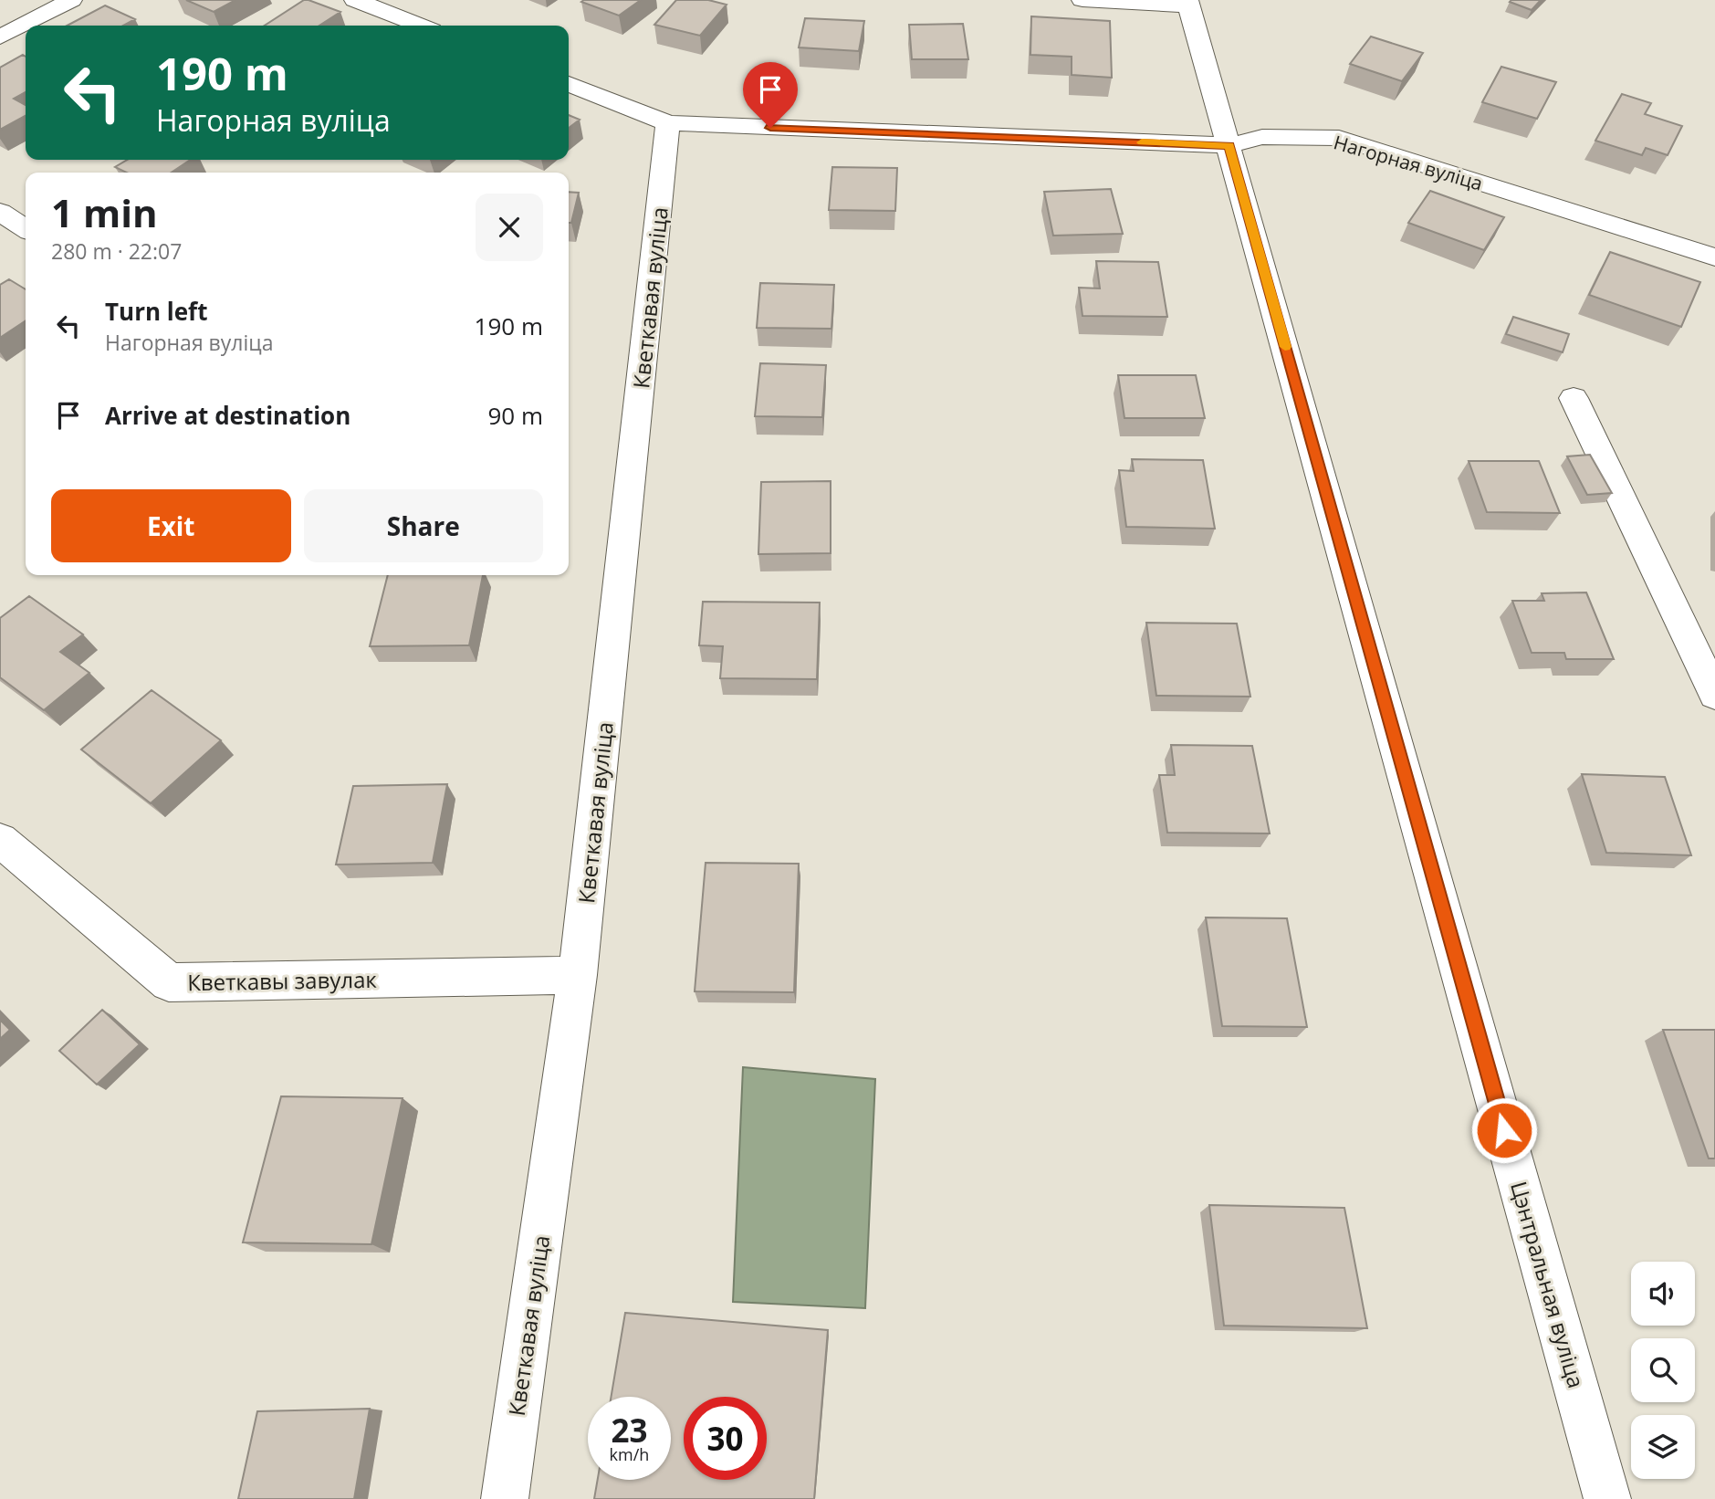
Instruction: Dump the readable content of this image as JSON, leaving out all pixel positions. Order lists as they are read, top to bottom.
{
  "streets": {
    "street": [
      "Нагорная вуліца",
      "Кветкавая вуліца",
      "Кветкавы завулак",
      "Цэнтральная вуліца"
    ]
  },
  "crossings": [
    ["Нагорная вуліца", "Кветкавая вуліца"],
    ["Нагорная вуліца", "Цэнтральная вуліца"],
    ["Кветкавая вуліца", "Кветкавы завулак"]
  ],
  "page": {
    "turn": ["190 m", "Нагорная вуліца"],
    "heading": ["1 min", "280 m · 22:07"],
    "list": [
      {
        "name": "Turn left",
        "note": "Нагорная вуліца",
        "value": "190 m"
      },
      {
        "name": "Arrive at destination",
        "value": "90 m"
      }
    ],
    "buttons": ["Exit", "Share"],
    "speed": "23 km/h",
    "limit": "30"
  }
}
